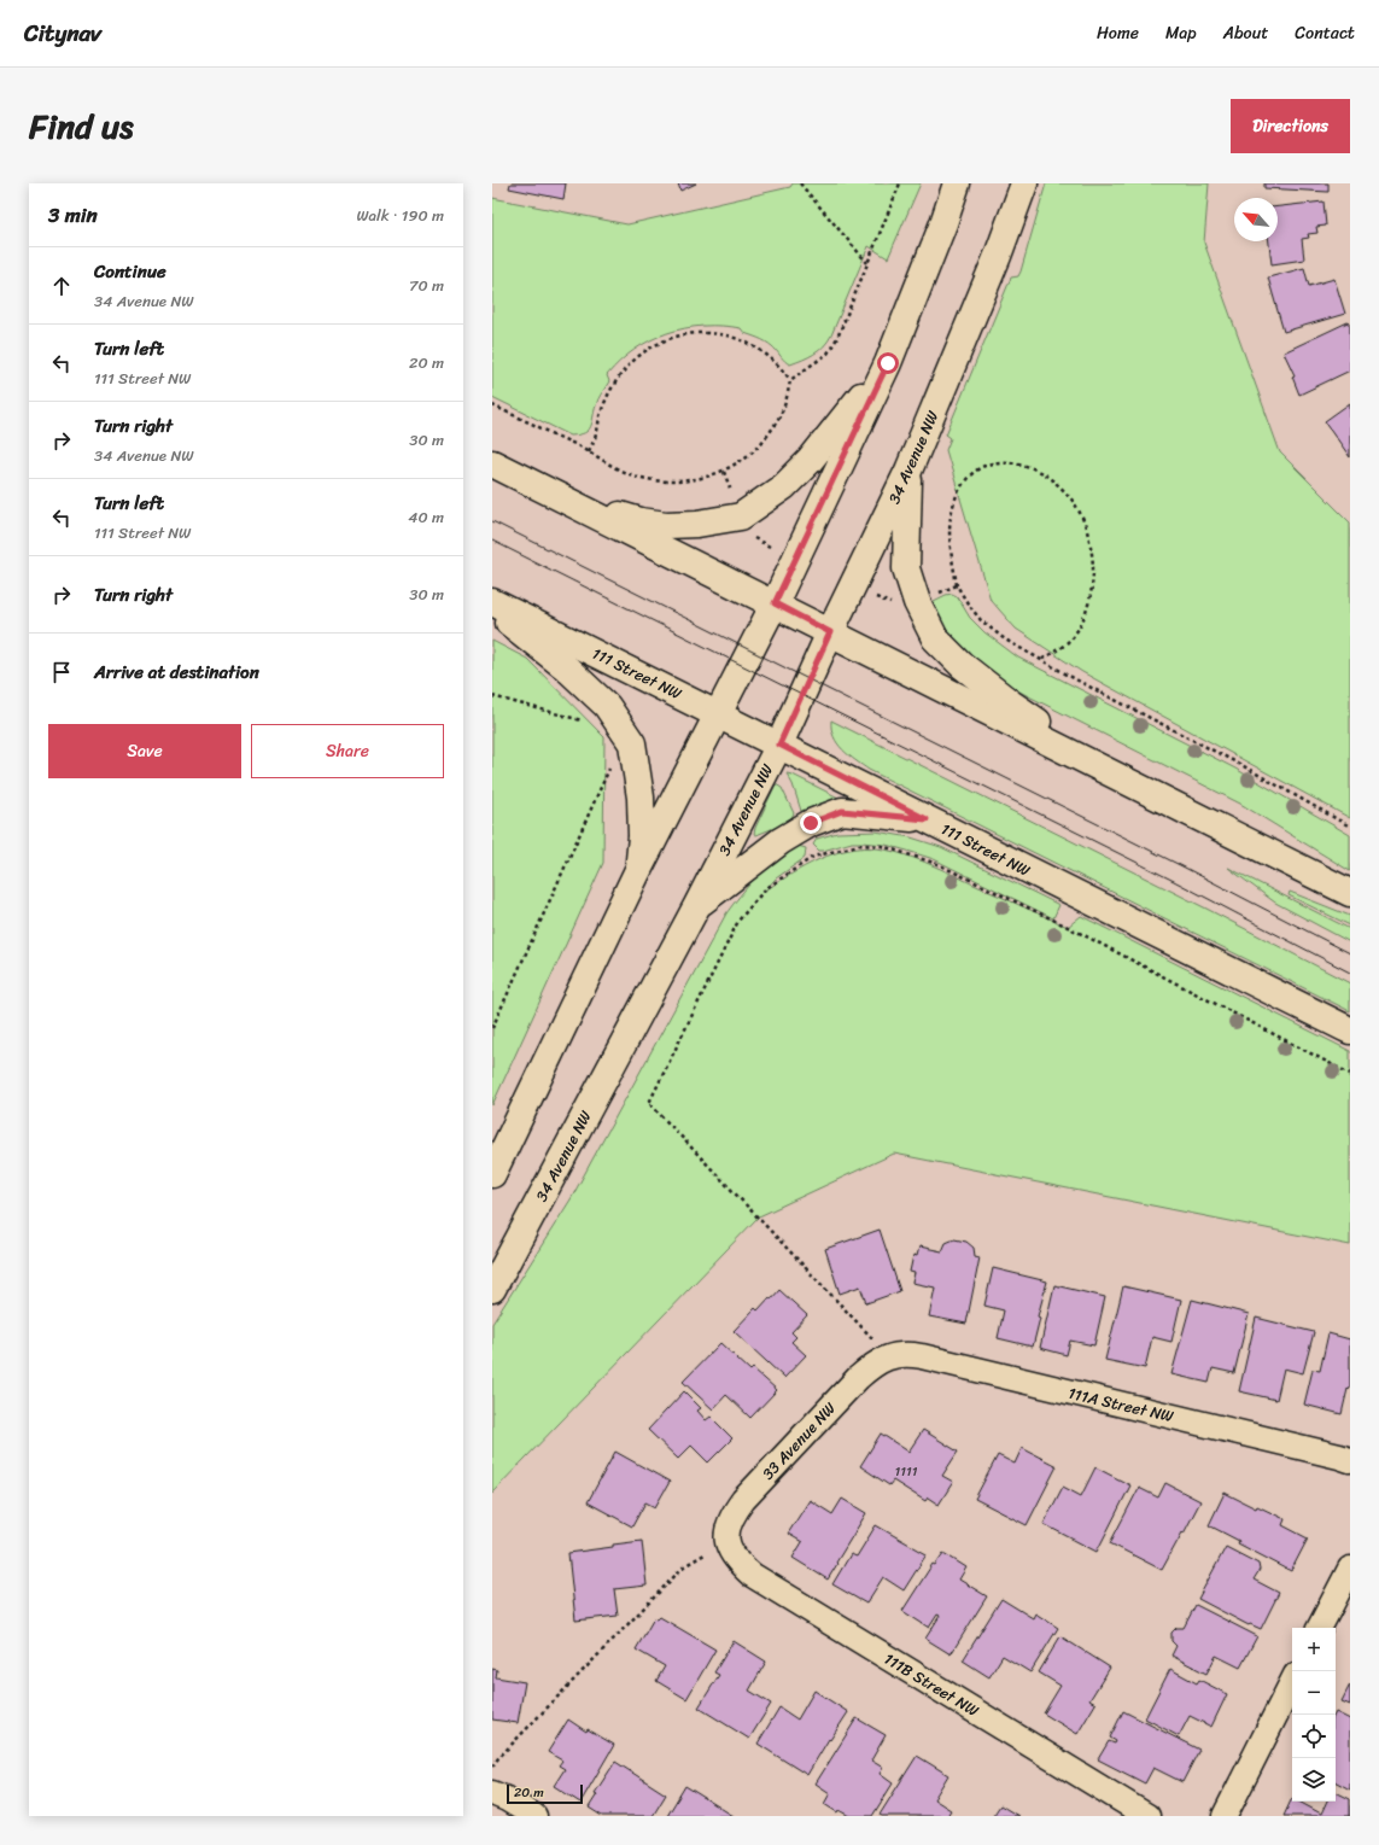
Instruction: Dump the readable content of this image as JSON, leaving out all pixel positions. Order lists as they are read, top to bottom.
{
  "streets": {
    "main road": ["34 Avenue NW", "111 Street NW"],
    "street": ["111A Street NW", "33 Avenue NW", "111B Street NW"]
  },
  "crossings": [
    ["34 Avenue NW", "111 Street NW"],
    ["111A Street NW", "33 Avenue NW"],
    ["33 Avenue NW", "111B Street NW"]
  ],
  "house_numbers": ["1111"],
  "scale_bar": "20 m",
  "north": "top left",
  "page": {
    "header": "Citynav",
    "nav": [
      "Home",
      "Map",
      "About",
      "Contact"
    ],
    "title": "Find us",
    "buttons": [
      "Directions",
      ["Save", "Share"]
    ],
    "heading": ["3 min", "Walk · 190 m"],
    "list": [
      ["Continue", "34 Avenue NW", "70 m"],
      ["Turn left", "111 Street NW", "20 m"],
      ["Turn right", "34 Avenue NW", "30 m"],
      ["Turn left", "111 Street NW", "40 m"],
      ["Turn right", "30 m"],
      "Arrive at destination"
    ],
    "map_buttons": ["+", "−"],
    "scale": "20 m"
  }
}
